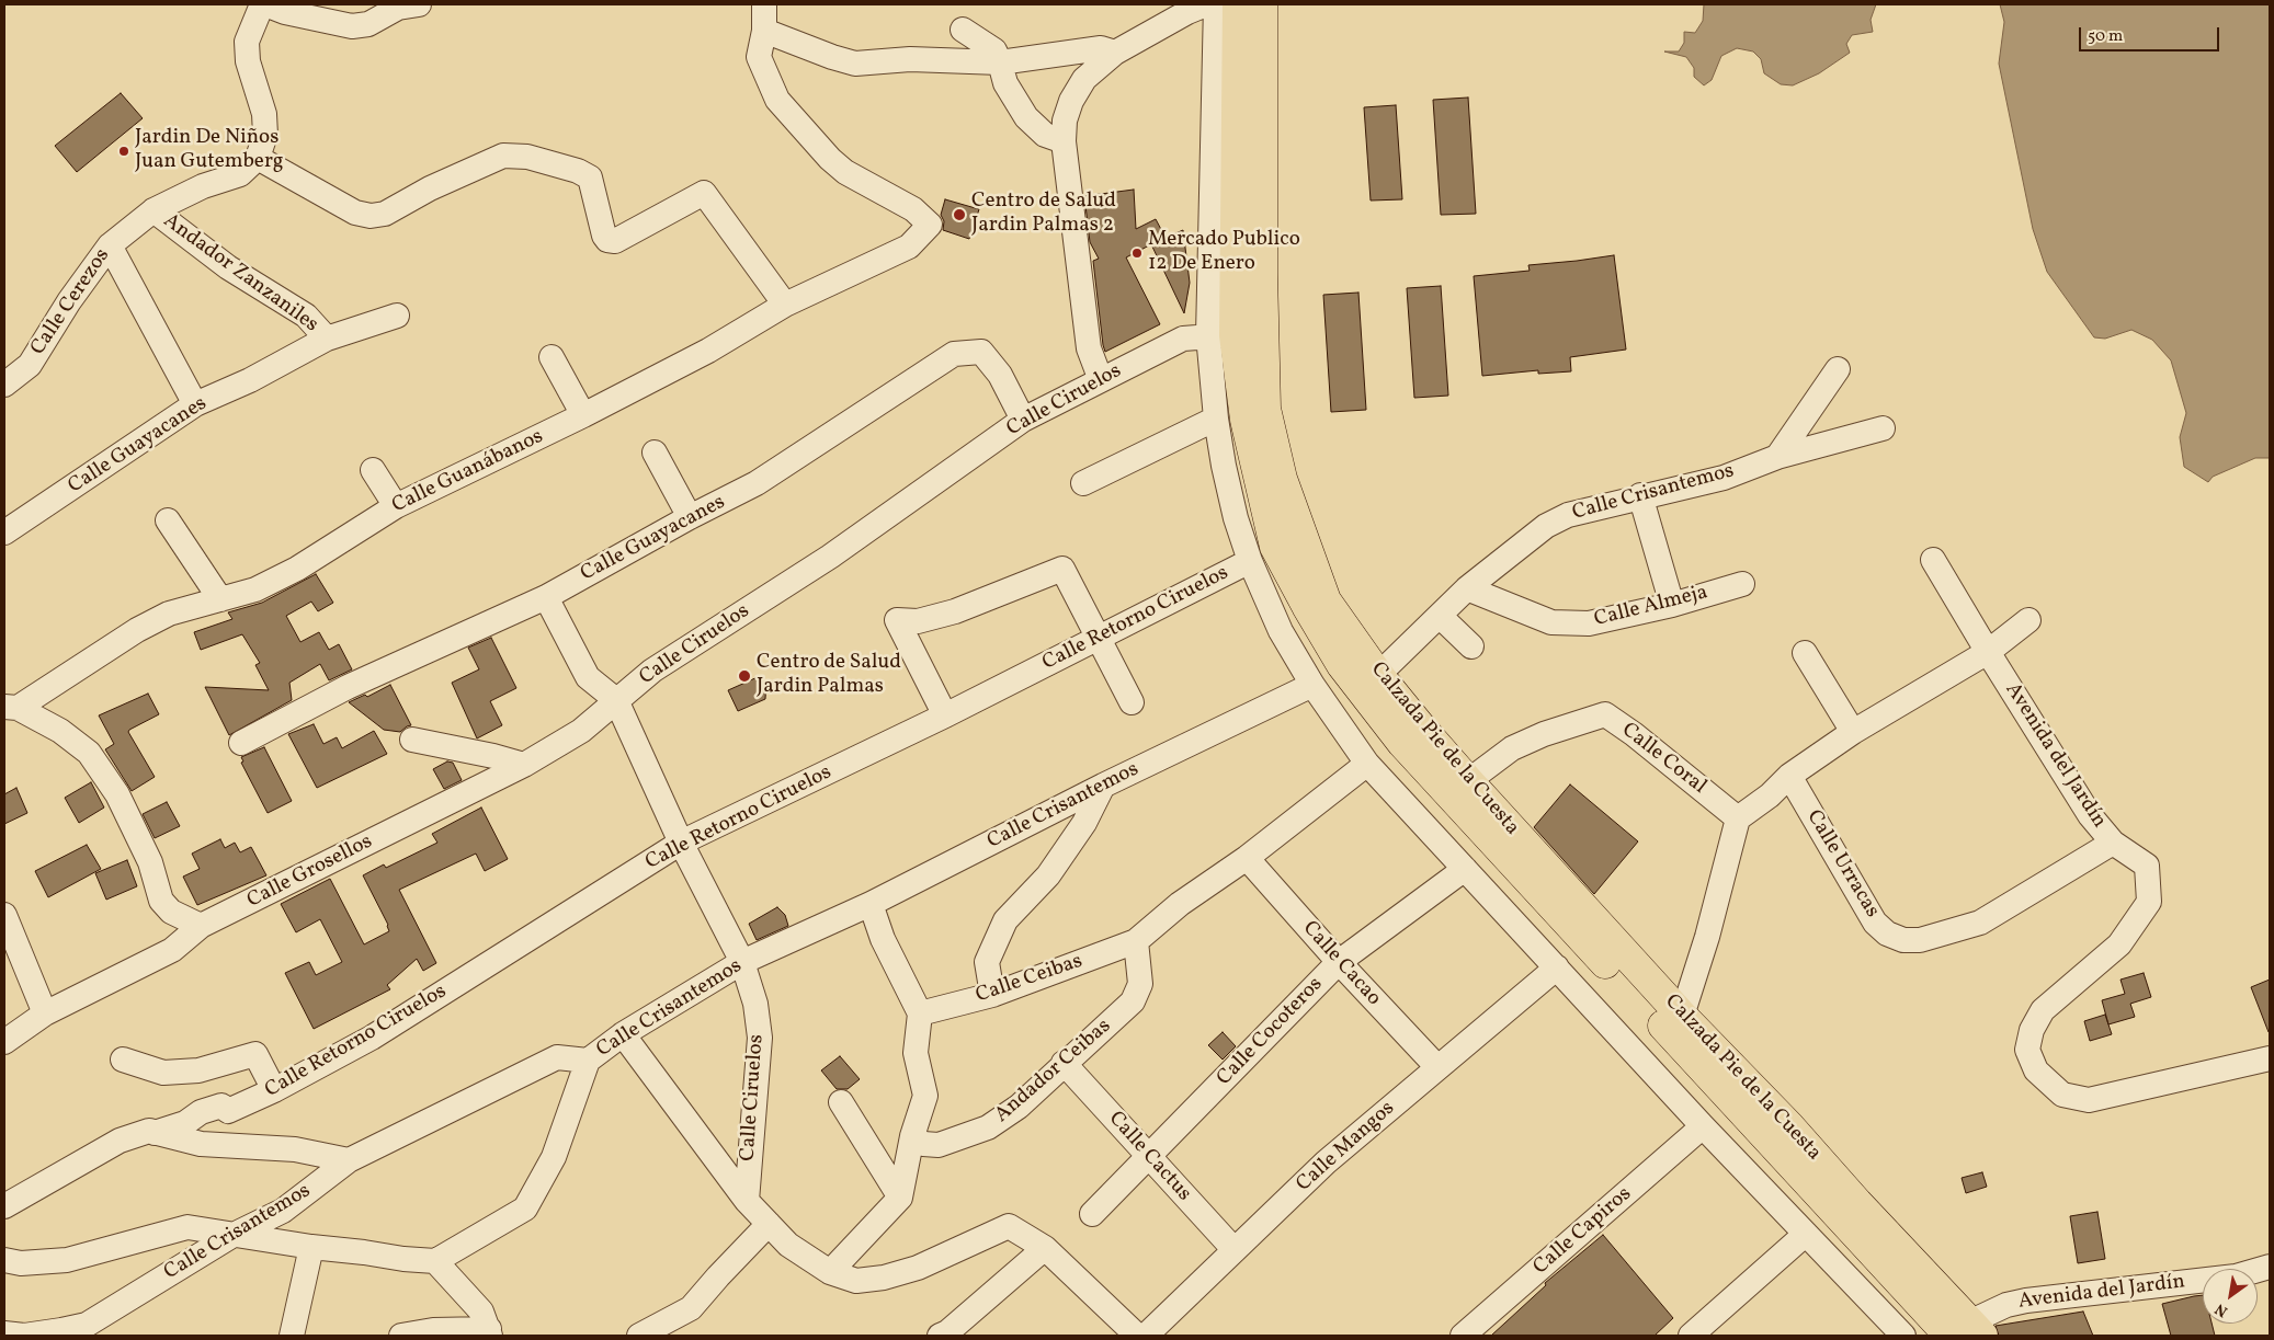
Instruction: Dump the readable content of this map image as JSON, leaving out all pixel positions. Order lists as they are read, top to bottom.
{
  "streets": {
    "main road": ["Calzada Pie de la Cuesta"],
    "street": [
      "Andador Zanzaniles",
      "Calle Cerezos",
      "Calle Ciruelos",
      "Calle Guayacanes",
      "Calle Guanábanos",
      "Calle Crisantemos",
      "Calle Almeja",
      "Calle Retorno Ciruelos",
      "Avenida del Jardín",
      "Calle Coral",
      "Calle Urracas",
      "Calle Grosellos",
      "Calle Cacao",
      "Calle Ceibas",
      "Calle Cocoteros",
      "Andador Ceibas",
      "Calle Mangos",
      "Calle Cactus",
      "Calle Capiros"
    ]
  },
  "crossings": [
    ["Andador Zanzaniles", "Calle Cerezos"],
    ["Andador Zanzaniles", "Calle Guayacanes"],
    ["Calle Ciruelos", "Calle Guayacanes"],
    ["Calle Ciruelos", "Calle Crisantemos"],
    ["Calle Ciruelos", "Calle Retorno Ciruelos"],
    ["Calle Ciruelos", "Calzada Pie de la Cuesta"],
    ["Calle Ciruelos", "Calle Grosellos"],
    ["Calle Crisantemos", "Calle Almeja"],
    ["Calle Crisantemos", "Calzada Pie de la Cuesta"],
    ["Calzada Pie de la Cuesta", "Avenida del Jardín"],
    ["Calzada Pie de la Cuesta", "Calle Coral"],
    ["Avenida del Jardín", "Calle Urracas"],
    ["Calle Cacao", "Calle Ceibas"],
    ["Calle Cacao", "Calle Cocoteros"],
    ["Calle Cacao", "Calle Mangos"],
    ["Calle Ceibas", "Andador Ceibas"],
    ["Calle Cocoteros", "Calle Cactus"],
    ["Andador Ceibas", "Calle Cactus"],
    ["Calle Mangos", "Calle Cactus"]
  ],
  "places": [
    "Jardin De Niños Juan Gutemberg",
    "Centro de Salud Jardin Palmas 2",
    "Mercado Publico 12 De Enero",
    "Centro de Salud Jardin Palmas"
  ],
  "scale_bar": "50 m",
  "north": "bottom left"
}
